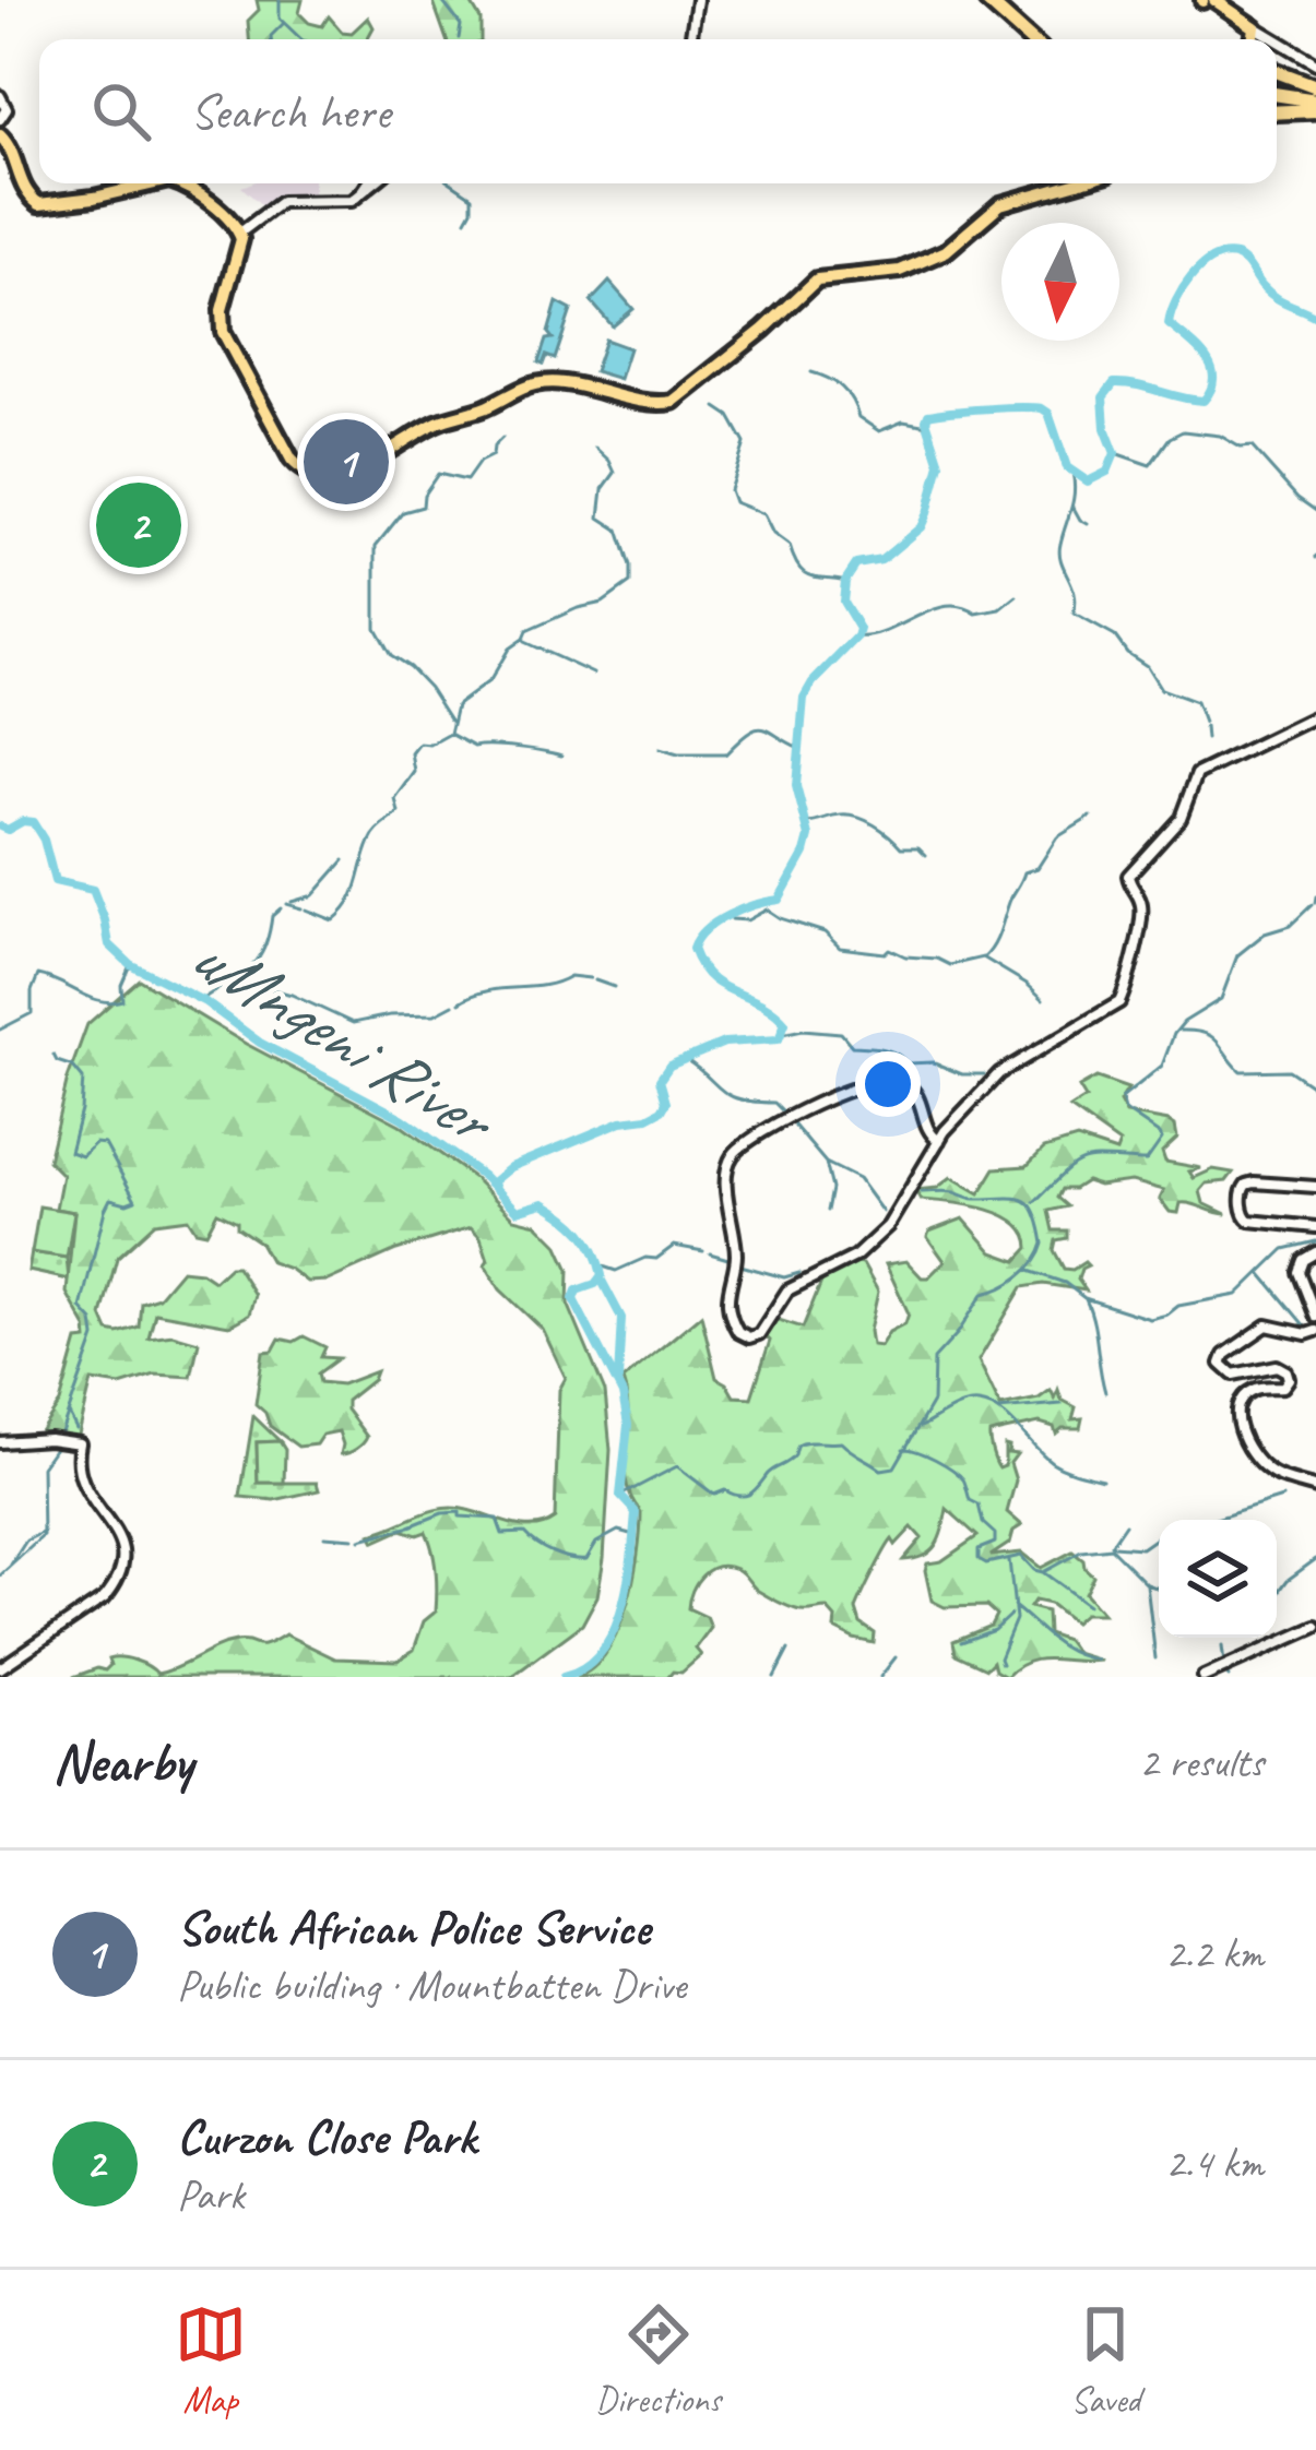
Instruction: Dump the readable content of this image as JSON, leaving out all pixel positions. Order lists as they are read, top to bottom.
{
  "water": ["uMngeni River"],
  "north": "bottom",
  "page": {
    "search": "Search here",
    "pins": ["1", "2"],
    "heading": ["Nearby", "2 results"],
    "list": [
      {
        "mark": "1",
        "name": "South African Police Service",
        "note": "Public building · Mountbatten Drive",
        "value": "2.2 km"
      },
      {
        "mark": "2",
        "name": "Curzon Close Park",
        "note": "Park",
        "value": "2.4 km"
      }
    ],
    "nav": ["Map", "Directions", "Saved"]
  }
}
